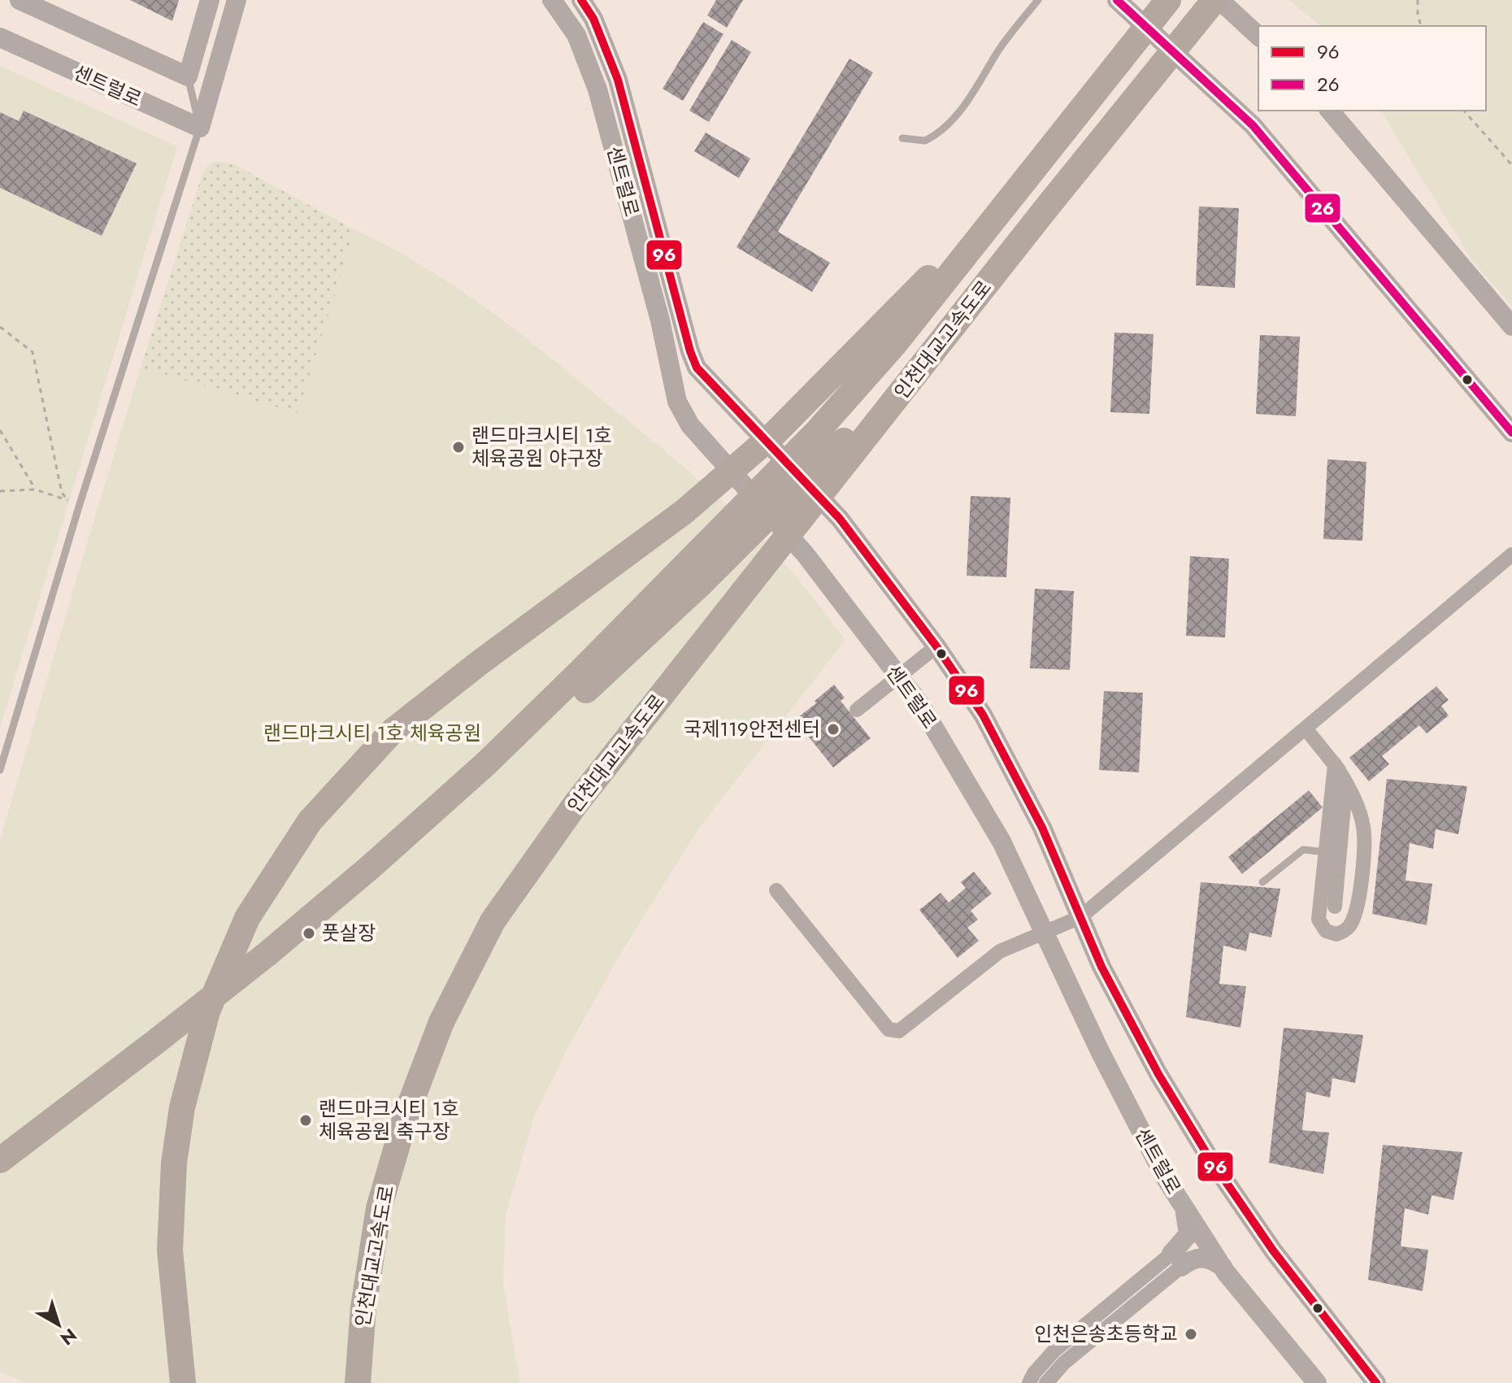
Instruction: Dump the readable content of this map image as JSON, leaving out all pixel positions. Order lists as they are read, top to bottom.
{
  "streets": {
    "highway": ["인천대교고속도로"],
    "main road": ["센트럴로"]
  },
  "parks": ["랜드마크시티 1호 체육공원"],
  "places": [
    "랜드마크시티 1호 체육공원 야구장",
    "국제119안전센터",
    "풋살장",
    "랜드마크시티 1호 체육공원 축구장",
    "인천은송초등학교"
  ],
  "lines": ["transit line 96", "transit line 26"],
  "legend": ["96", "26"],
  "north": "bottom right"
}
